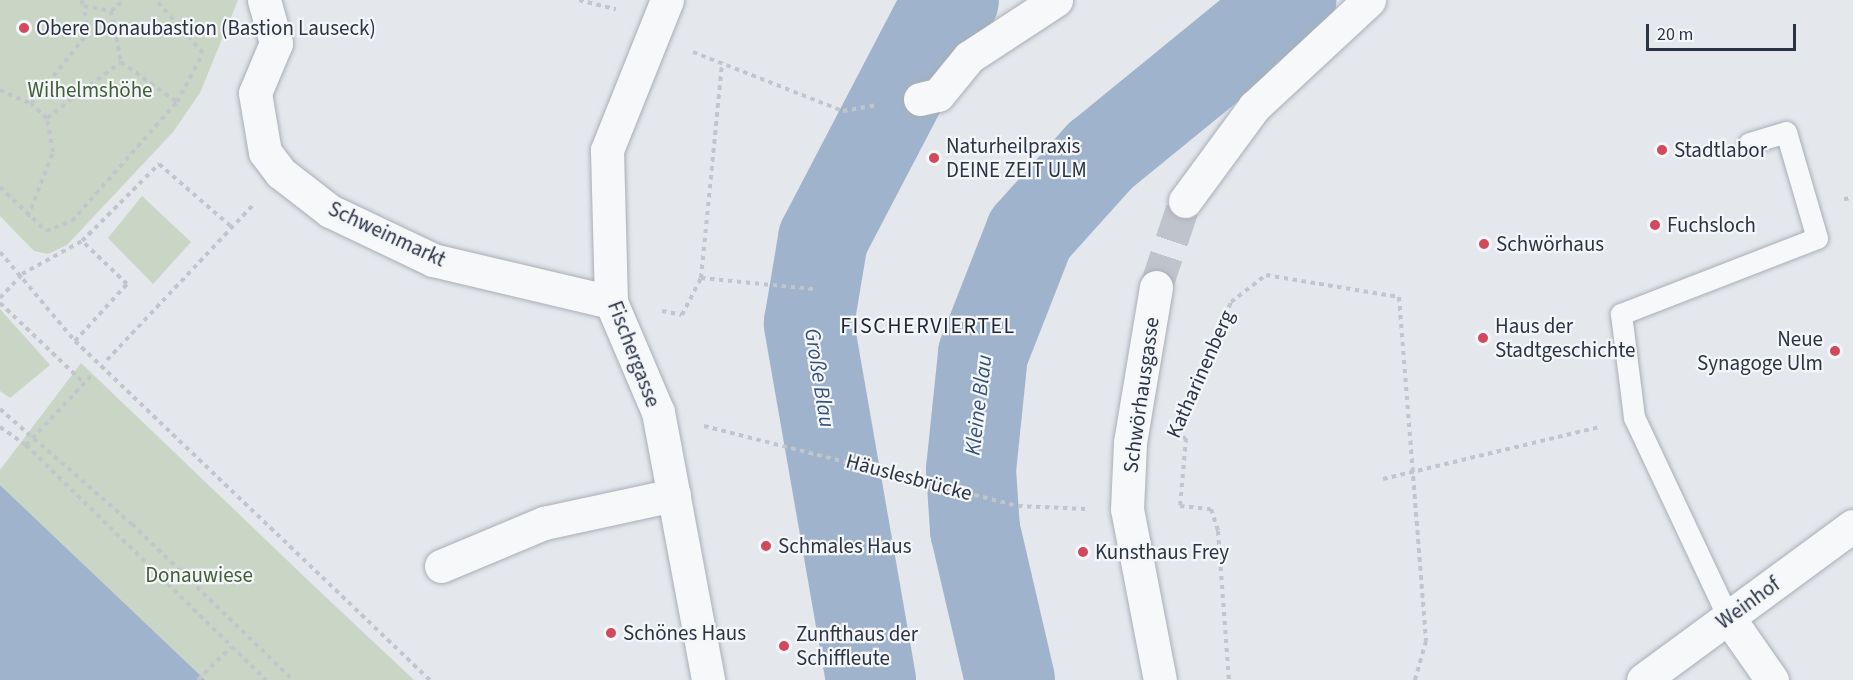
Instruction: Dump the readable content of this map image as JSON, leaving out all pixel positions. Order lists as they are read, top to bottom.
{
  "streets": {
    "street": [
      "Schweinmarkt",
      "Fischergasse",
      "Schwörhausgasse",
      "Weinhof"
    ],
    "path": ["Katharinenberg", "Häuslesbrücke"]
  },
  "crossings": [
    ["Schweinmarkt", "Fischergasse"],
    ["Fischergasse", "Häuslesbrücke"],
    ["Schwörhausgasse", "Häuslesbrücke"]
  ],
  "districts": ["FISCHERVIERTEL"],
  "water": ["Große Blau", "Kleine Blau"],
  "parks": ["Wilhelmshöhe", "Donauwiese"],
  "places": [
    "Obere Donaubastion (Bastion Lauseck)",
    "Stadtlabor",
    "Naturheilpraxis DEINE ZEIT ULM",
    "Fuchsloch",
    "Schwörhaus",
    "Haus der Stadtgeschichte",
    "Neue Synagoge Ulm",
    "Schmales Haus",
    "Kunsthaus Frey",
    "Schönes Haus",
    "Zunfthaus der Schiffleute"
  ],
  "scale_bar": "20 m"
}
